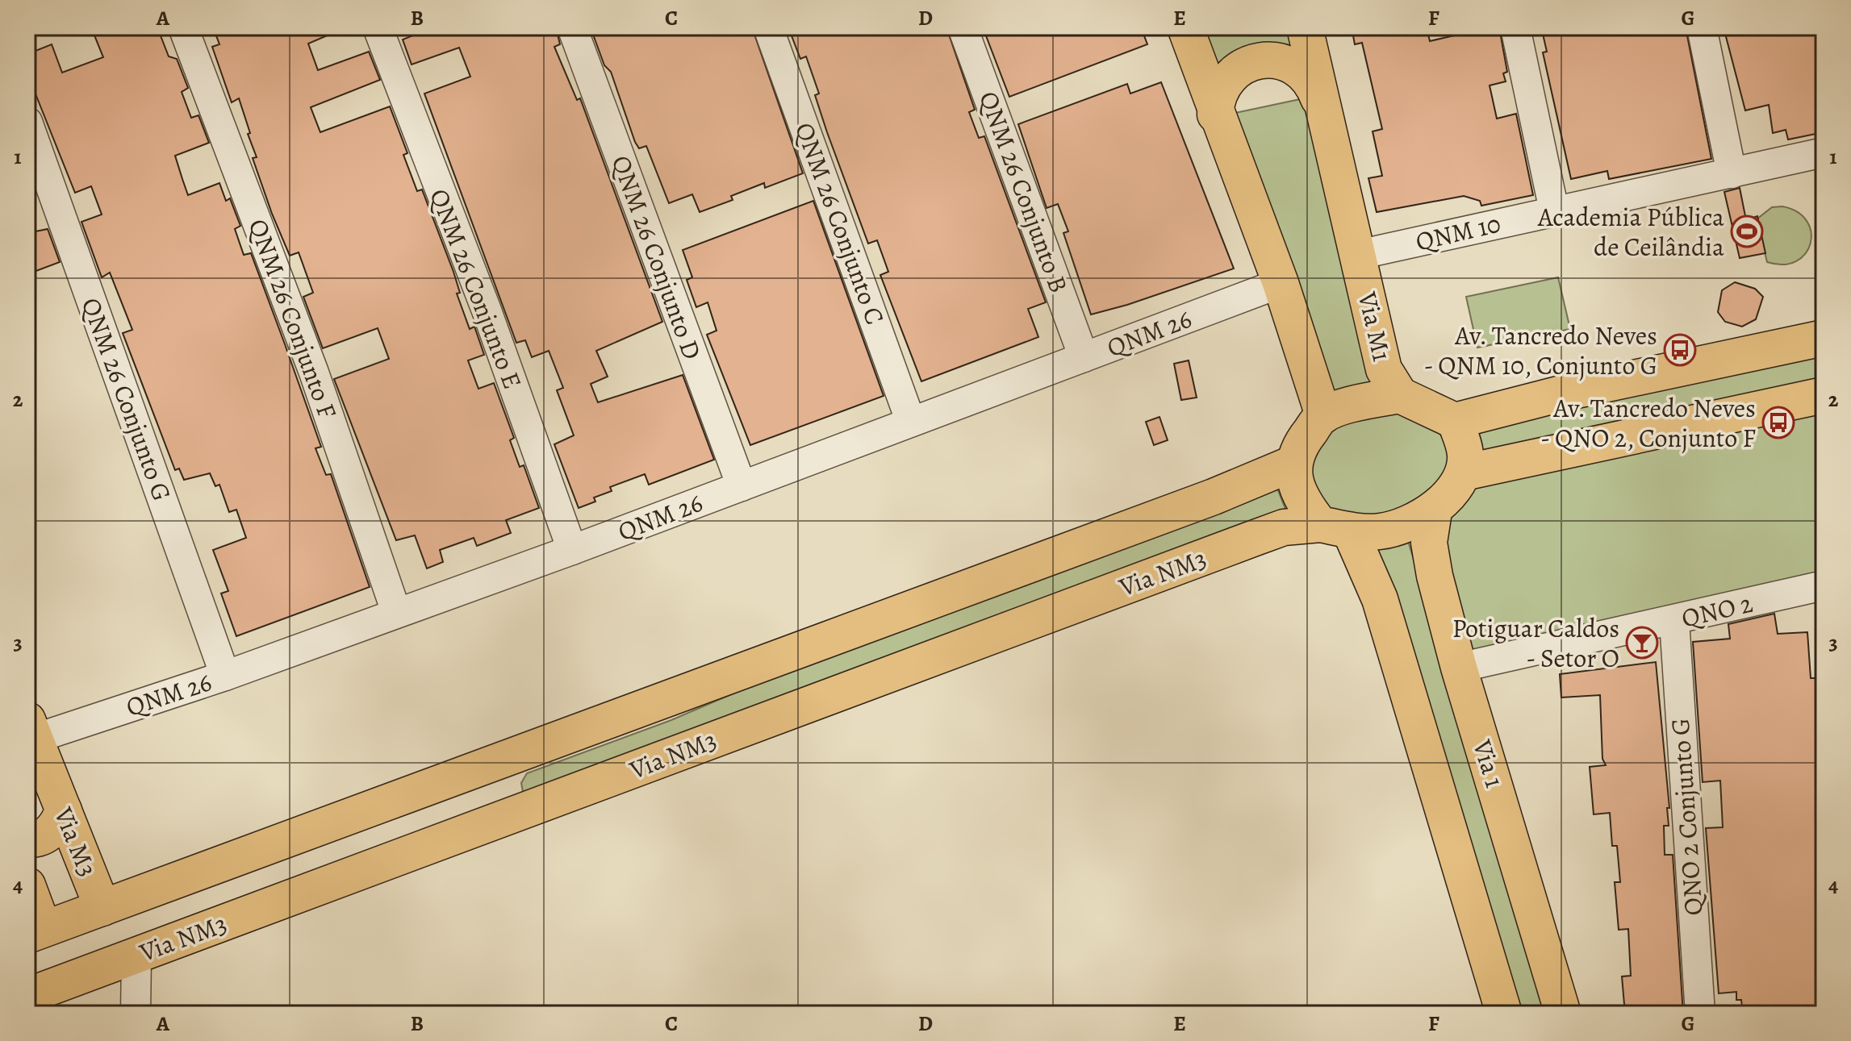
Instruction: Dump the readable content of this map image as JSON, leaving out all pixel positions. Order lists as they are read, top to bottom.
{
  "streets": {
    "main road": [
      "Via M1",
      "Via NM3",
      "Via 1",
      "Via M3"
    ],
    "street": [
      "QNM 26 Conjunto B",
      "QNM 26 Conjunto C",
      "QNM 10",
      "QNM 26 Conjunto D",
      "QNM 26 Conjunto E",
      "QNM 26 Conjunto F",
      "QNM 26",
      "QNM 26 Conjunto G",
      "QNO 2",
      "QNO 2 Conjunto G"
    ]
  },
  "crossings": [
    ["QNM 26 Conjunto B", "QNM 26"],
    ["QNM 26 Conjunto C", "QNM 26"],
    ["QNM 10", "Via M1"],
    ["QNM 26 Conjunto D", "QNM 26"],
    ["QNM 26 Conjunto E", "QNM 26"],
    ["QNM 26 Conjunto F", "QNM 26"],
    ["Via M1", "Via NM3"],
    ["Via M1", "Via 1"],
    ["QNM 26", "QNM 26 Conjunto G"],
    ["QNM 26", "Via M3"],
    ["Via NM3", "Via 1"],
    ["Via NM3", "Via M3"],
    ["QNO 2", "Via 1"],
    ["QNO 2", "QNO 2 Conjunto G"]
  ],
  "places": {
    "sports": ["Academia Pública de Ceilândia"],
    "bus stop": ["Av. Tancredo Neves - QNM 10, Conjunto G", "Av. Tancredo Neves - QNO 2, Conjunto F"],
    "bar": ["Potiguar Caldos - Setor O"]
  },
  "grid": {
    "columns": [
      "A",
      "B",
      "C",
      "D",
      "E",
      "F",
      "G"
    ],
    "rows": [
      "1",
      "2",
      "3",
      "4"
    ]
  }
}
